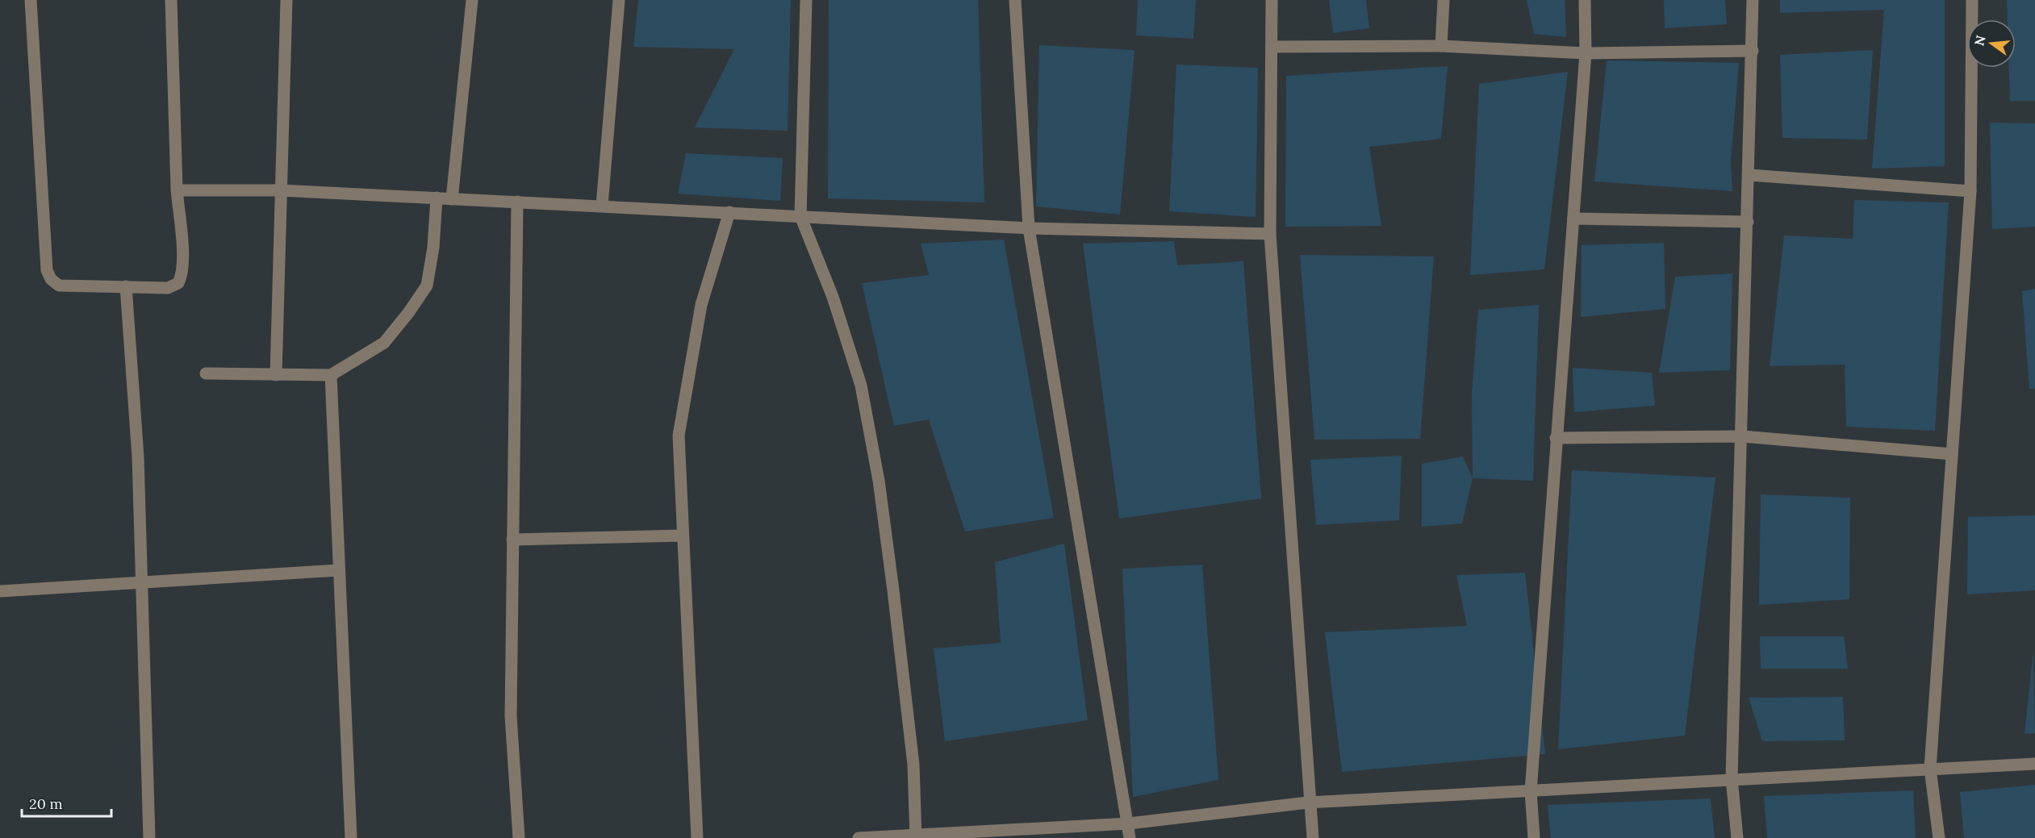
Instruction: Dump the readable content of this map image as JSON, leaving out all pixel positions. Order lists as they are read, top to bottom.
{
  "scale_bar": "20 m",
  "north": "left"
}
